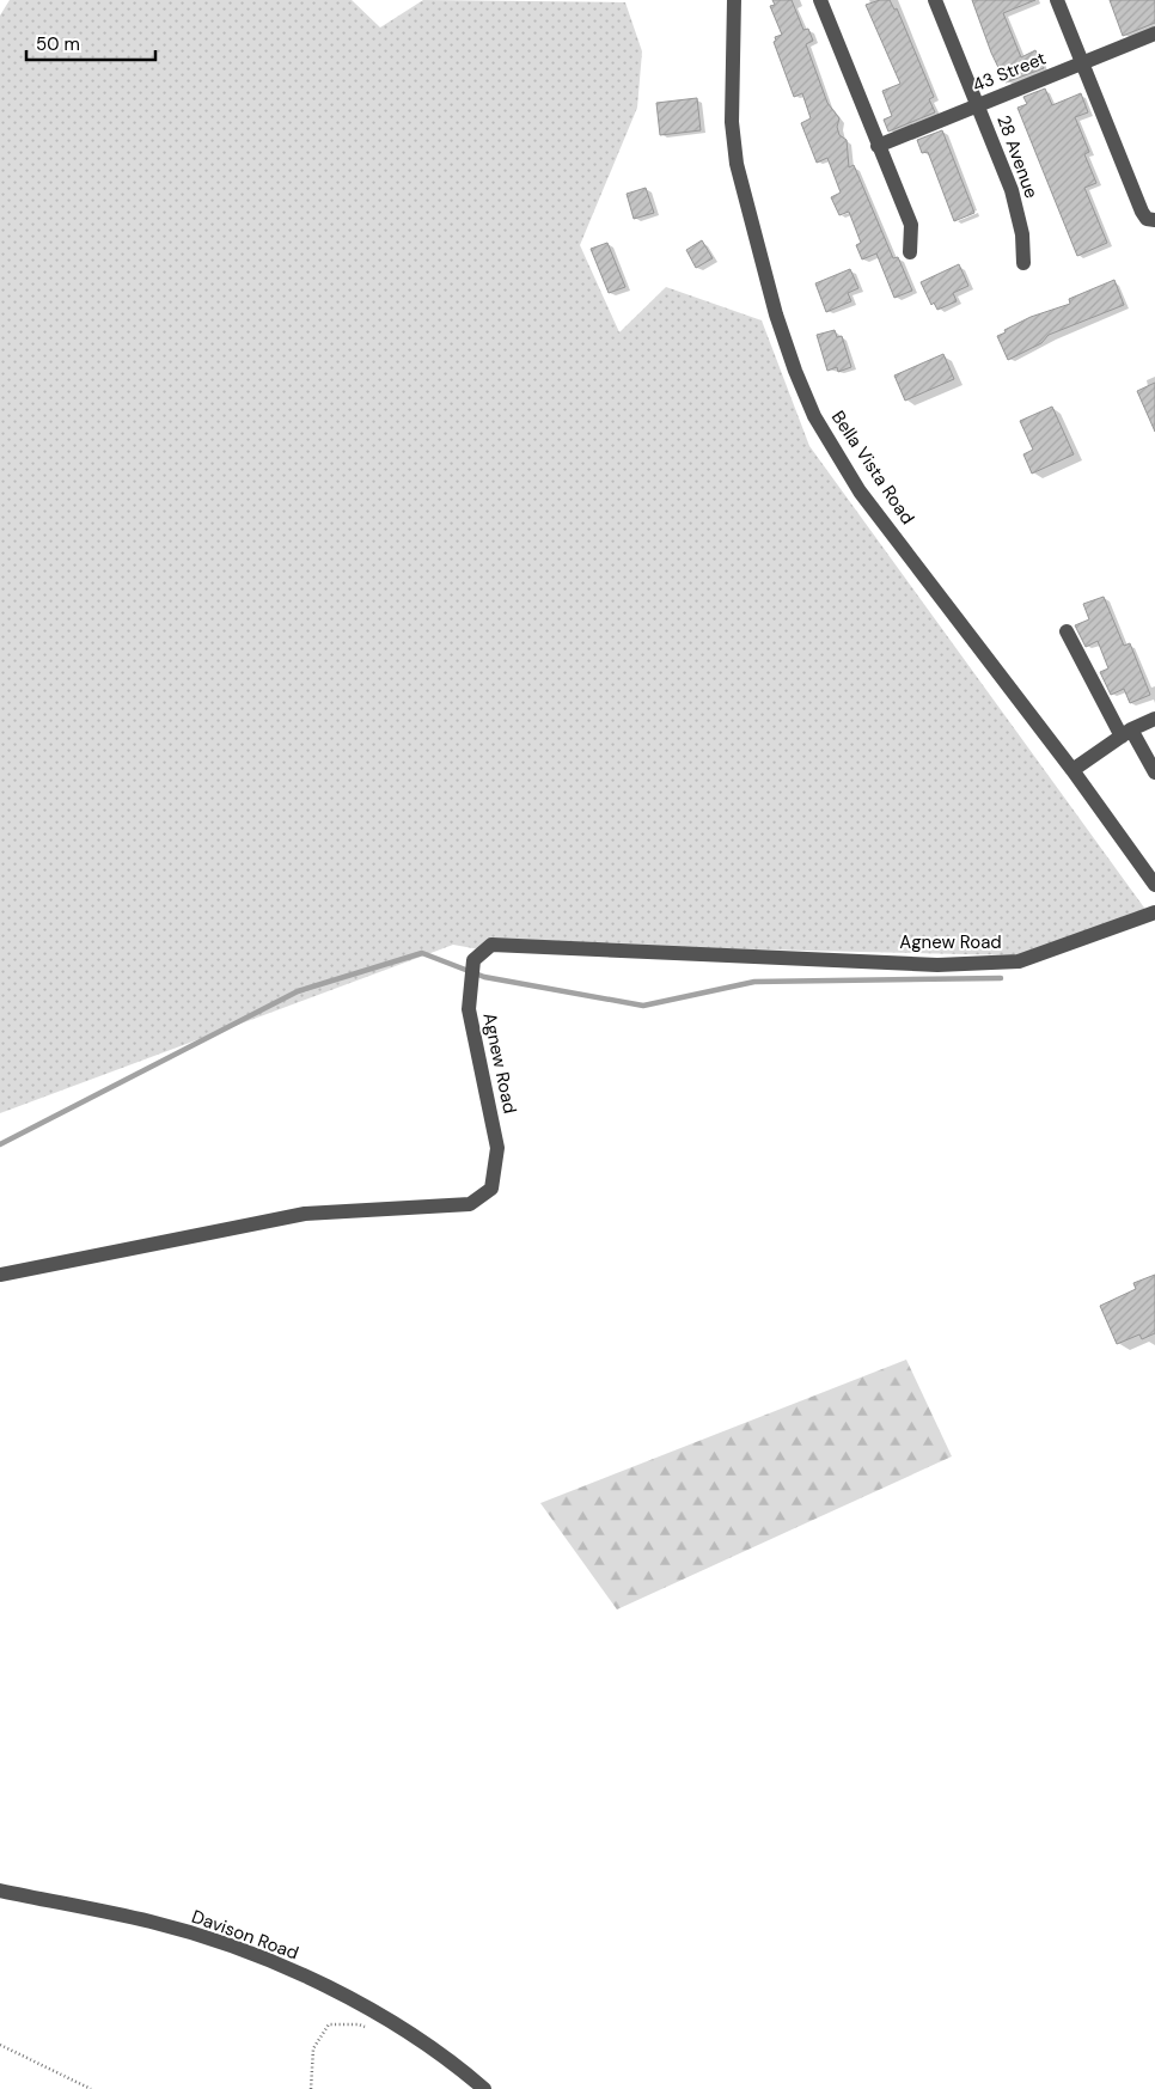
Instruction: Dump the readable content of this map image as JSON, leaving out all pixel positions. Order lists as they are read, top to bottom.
{
  "streets": {
    "street": [
      "43 Street",
      "28 Avenue",
      "Bella Vista Road",
      "Agnew Road",
      "Davison Road"
    ]
  },
  "crossings": [
    ["43 Street", "28 Avenue"]
  ],
  "scale_bar": "50 m"
}
